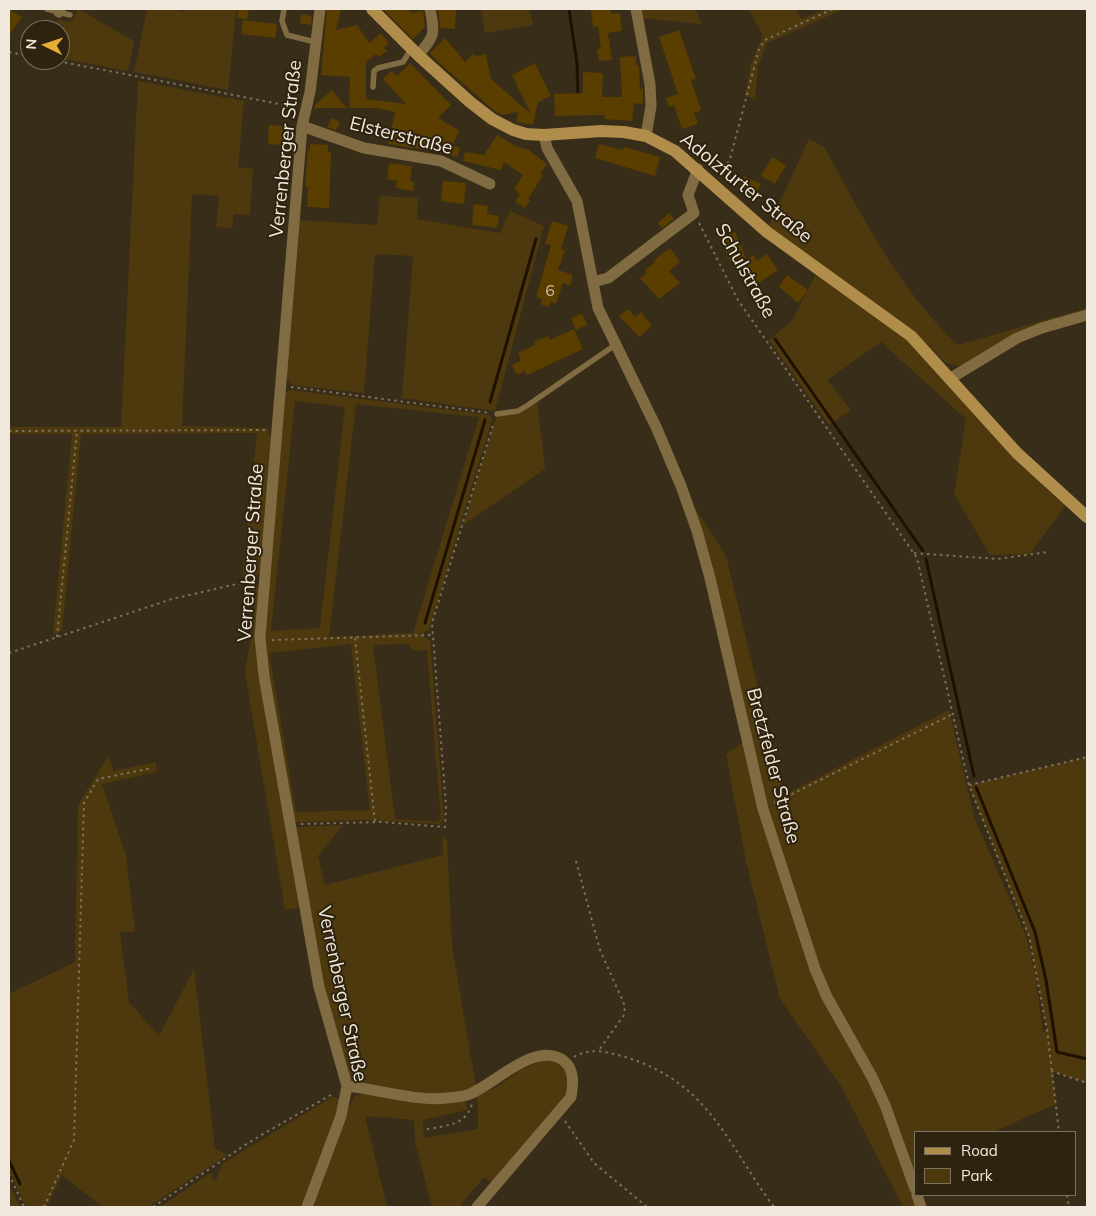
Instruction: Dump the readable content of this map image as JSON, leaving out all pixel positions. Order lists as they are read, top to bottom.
{
  "streets": {
    "main road": ["Adolzfurter Straße"],
    "street": [
      "Elsterstraße",
      "Verrenberger Straße",
      "Schulstraße",
      "Bretzfelder Straße"
    ]
  },
  "crossings": [
    ["Elsterstraße", "Verrenberger Straße"],
    ["Adolzfurter Straße", "Schulstraße"],
    ["Adolzfurter Straße", "Bretzfelder Straße"],
    ["Schulstraße", "Bretzfelder Straße"]
  ],
  "house_numbers": ["6"],
  "legend": ["Road", "Park"],
  "north": "left"
}
